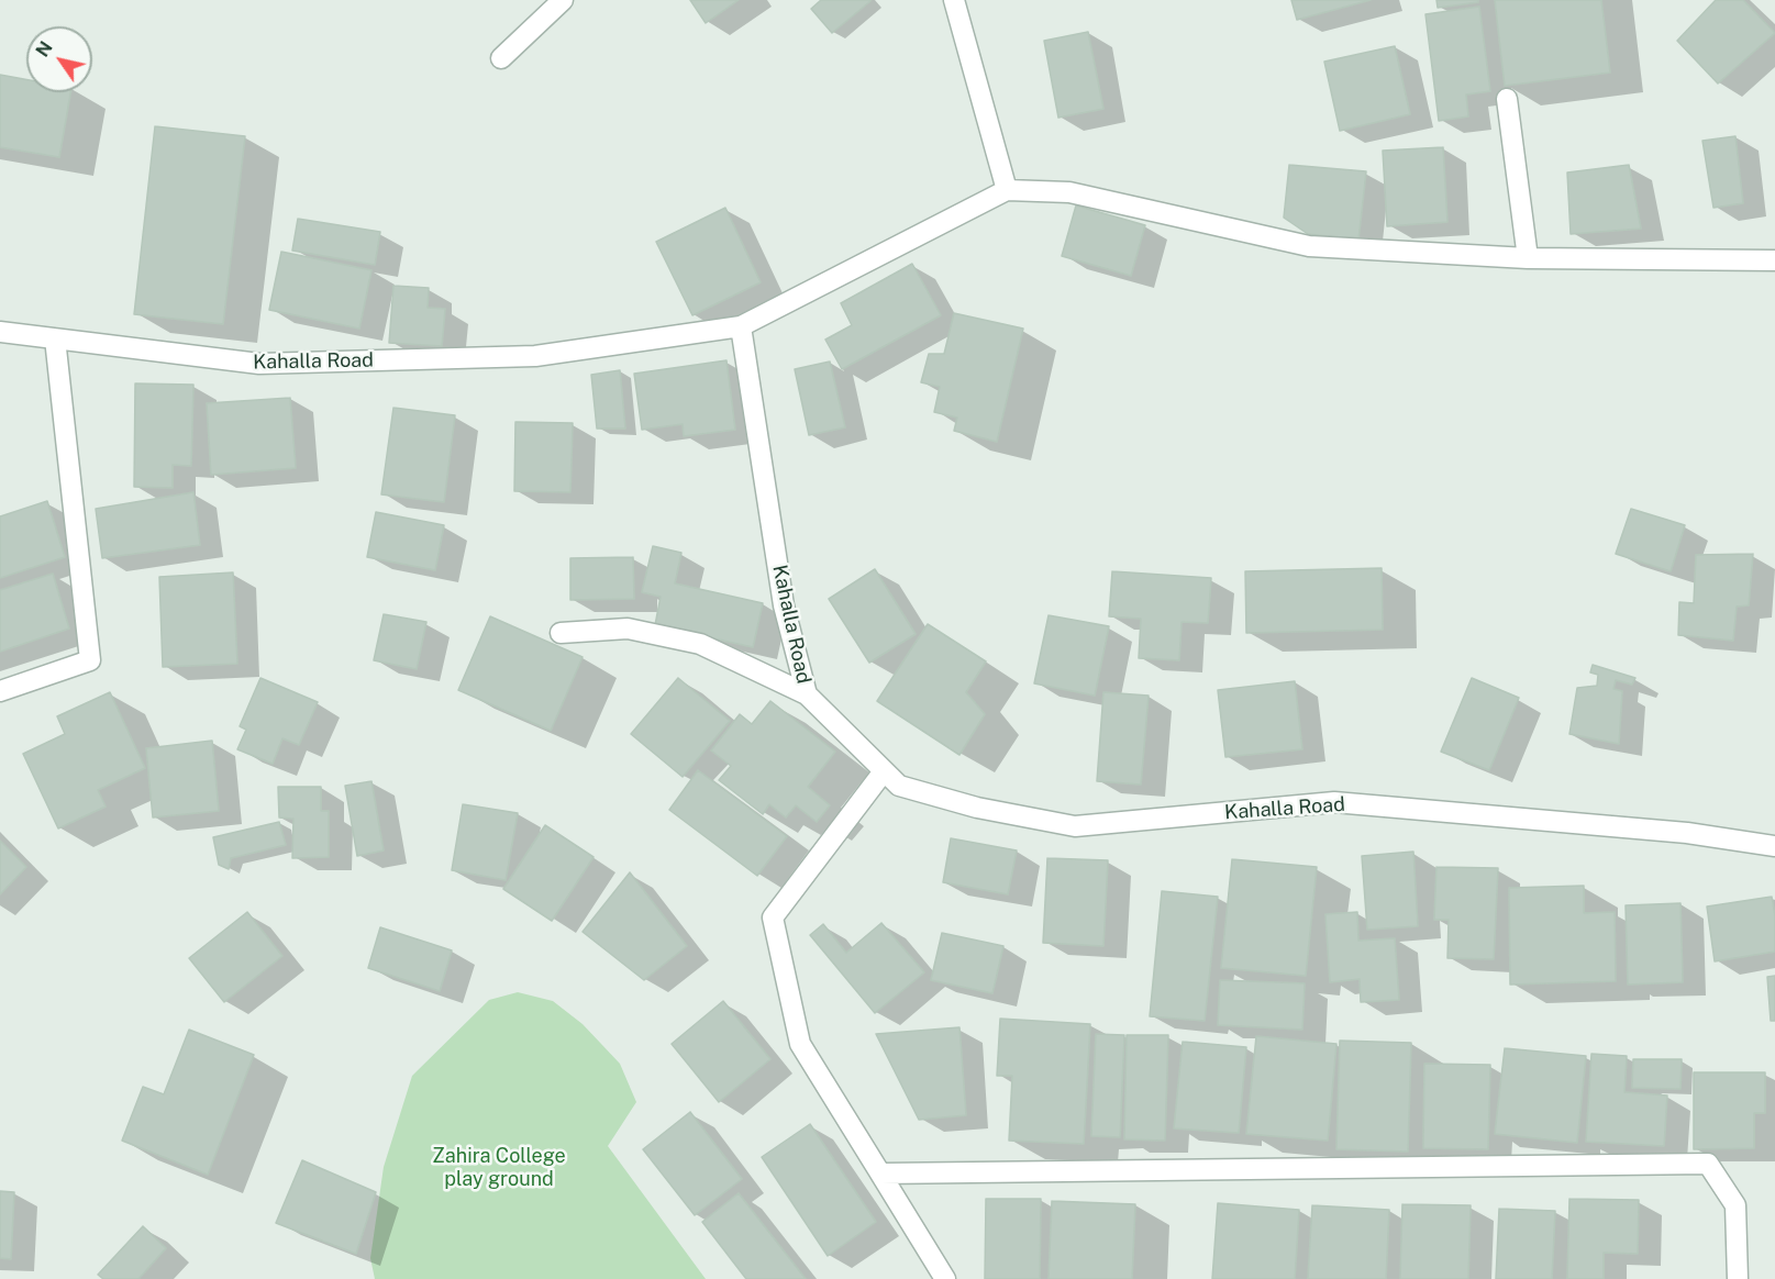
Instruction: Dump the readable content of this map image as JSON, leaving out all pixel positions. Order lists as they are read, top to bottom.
{
  "streets": {
    "street": ["Kahalla Road"]
  },
  "parks": ["Zahira College play ground"],
  "north": "top left"
}
